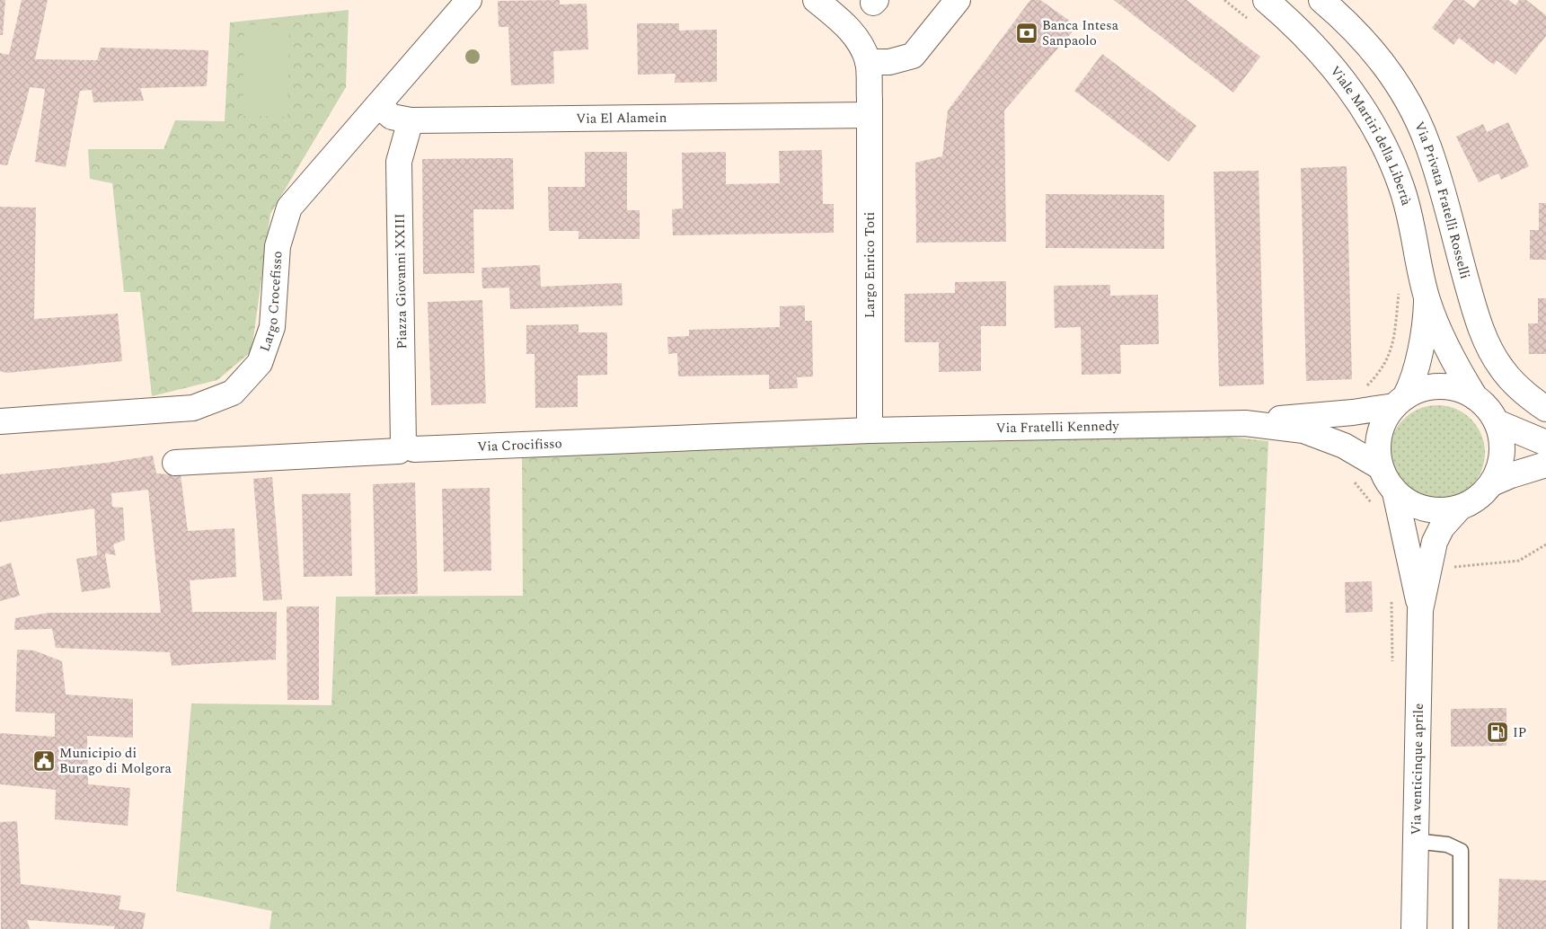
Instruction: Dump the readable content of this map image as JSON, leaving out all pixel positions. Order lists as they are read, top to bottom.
{
  "streets": {
    "street": [
      "Via El Alamein",
      "Viale Martiri della Libertà",
      "Via Privata Fratelli Rosselli",
      "Largo Enrico Toti",
      "Piazza Giovanni XXIII",
      "Largo Crocefisso",
      "Via Fratelli Kennedy",
      "Via Crocifisso",
      "Via venticinque aprile"
    ]
  },
  "crossings": [
    ["Via El Alamein", "Largo Enrico Toti"],
    ["Via El Alamein", "Piazza Giovanni XXIII"],
    ["Via El Alamein", "Largo Crocefisso"],
    ["Viale Martiri della Libertà", "Via Fratelli Kennedy"],
    ["Viale Martiri della Libertà", "Via venticinque aprile"],
    ["Largo Enrico Toti", "Via Fratelli Kennedy"],
    ["Largo Enrico Toti", "Via Crocifisso"],
    ["Piazza Giovanni XXIII", "Via Crocifisso"],
    ["Via Fratelli Kennedy", "Via Crocifisso"],
    ["Via Fratelli Kennedy", "Via venticinque aprile"]
  ],
  "places": {
    "bank": ["Banca Intesa Sanpaolo"],
    "fuel station": ["IP"],
    "public building": ["Municipio di Burago di Molgora"]
  }
}
